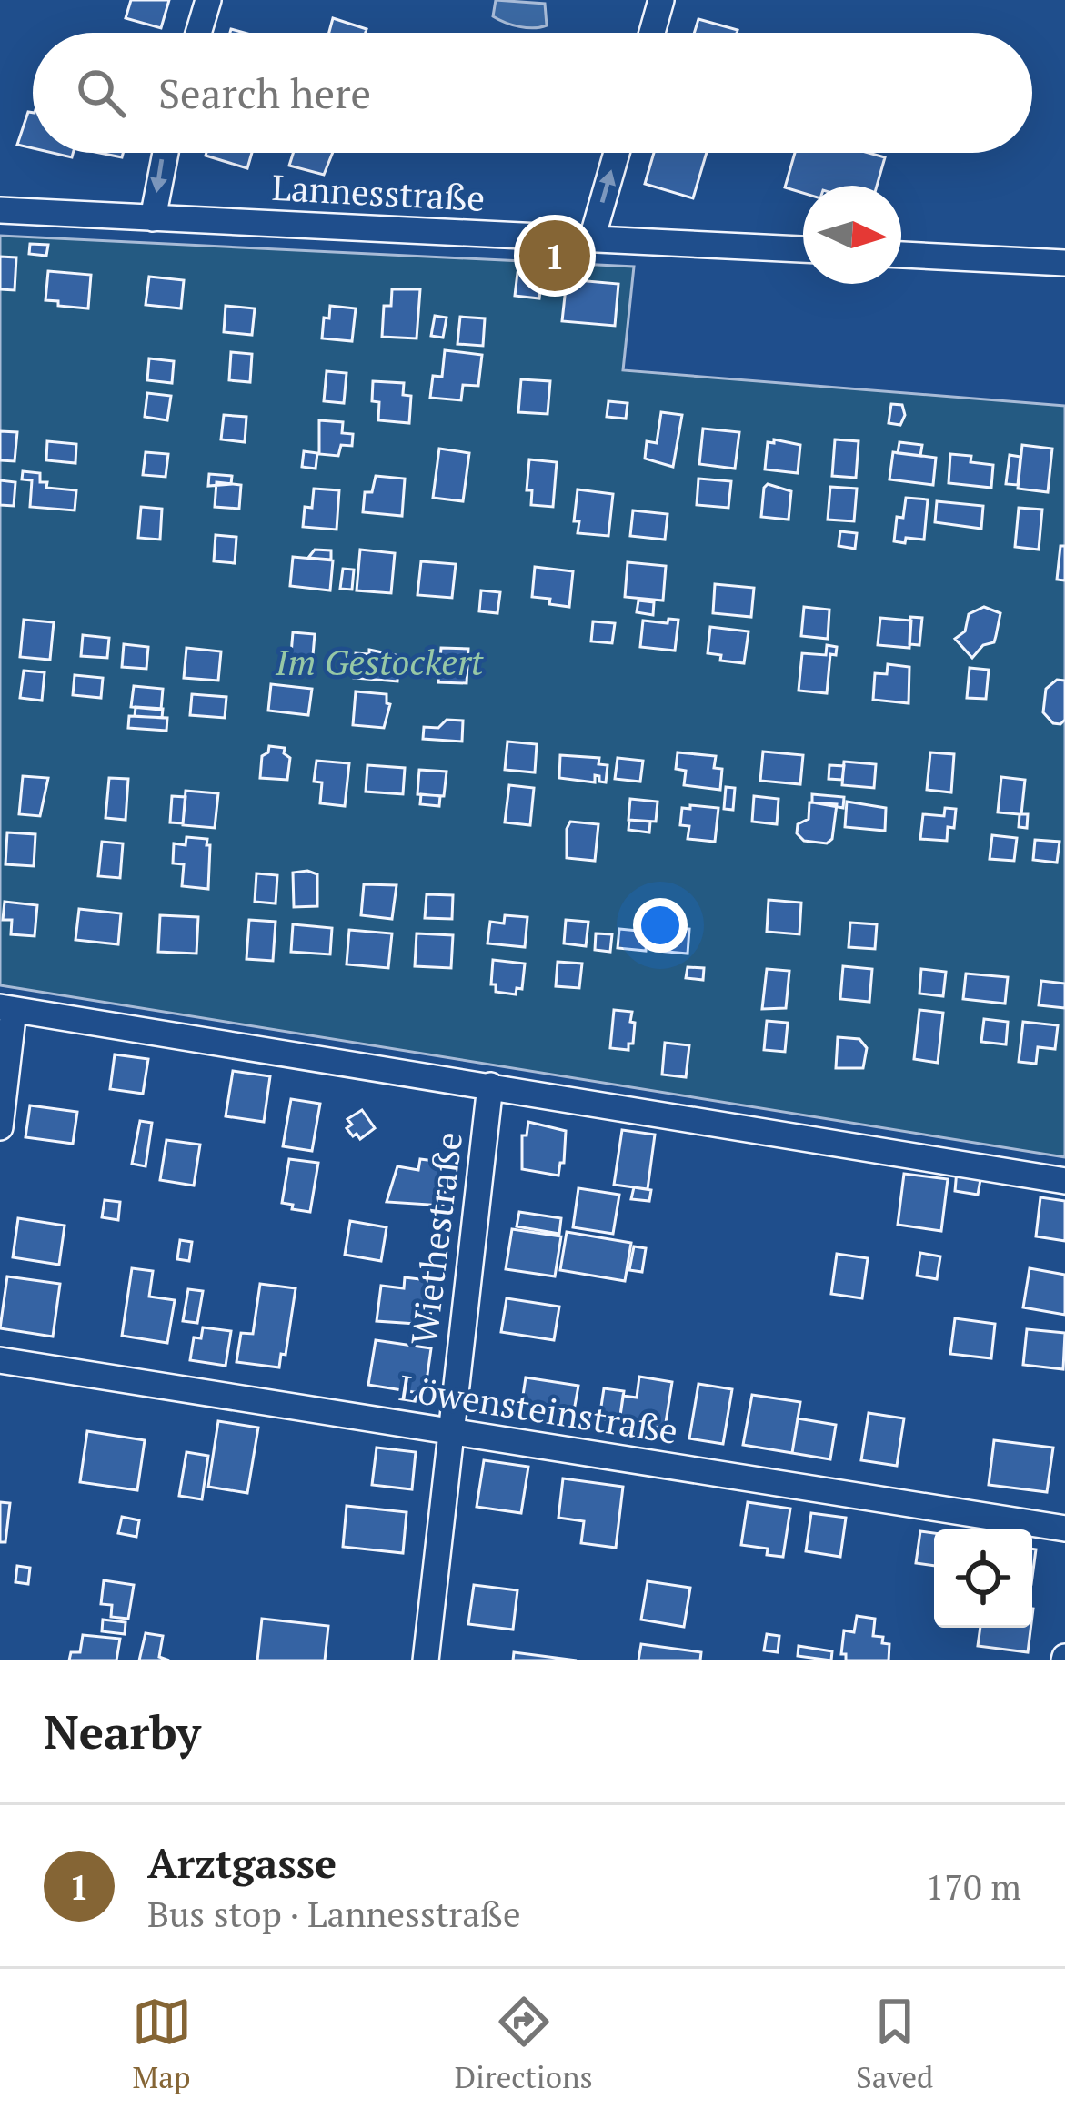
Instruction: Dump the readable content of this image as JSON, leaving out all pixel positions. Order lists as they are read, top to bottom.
{
  "streets": {
    "street": ["Lannesstraße", "Wiethestraße", "Löwensteinstraße"]
  },
  "crossings": [
    ["Wiethestraße", "Löwensteinstraße"]
  ],
  "parks": ["Im Gestockert"],
  "north": "right",
  "page": {
    "search": "Search here",
    "pins": "1",
    "heading": "Nearby",
    "list": [
      {
        "mark": "1",
        "name": "Arztgasse",
        "note": "Bus stop · Lannesstraße",
        "value": "170 m"
      }
    ],
    "nav": ["Map", "Directions", "Saved"]
  }
}
